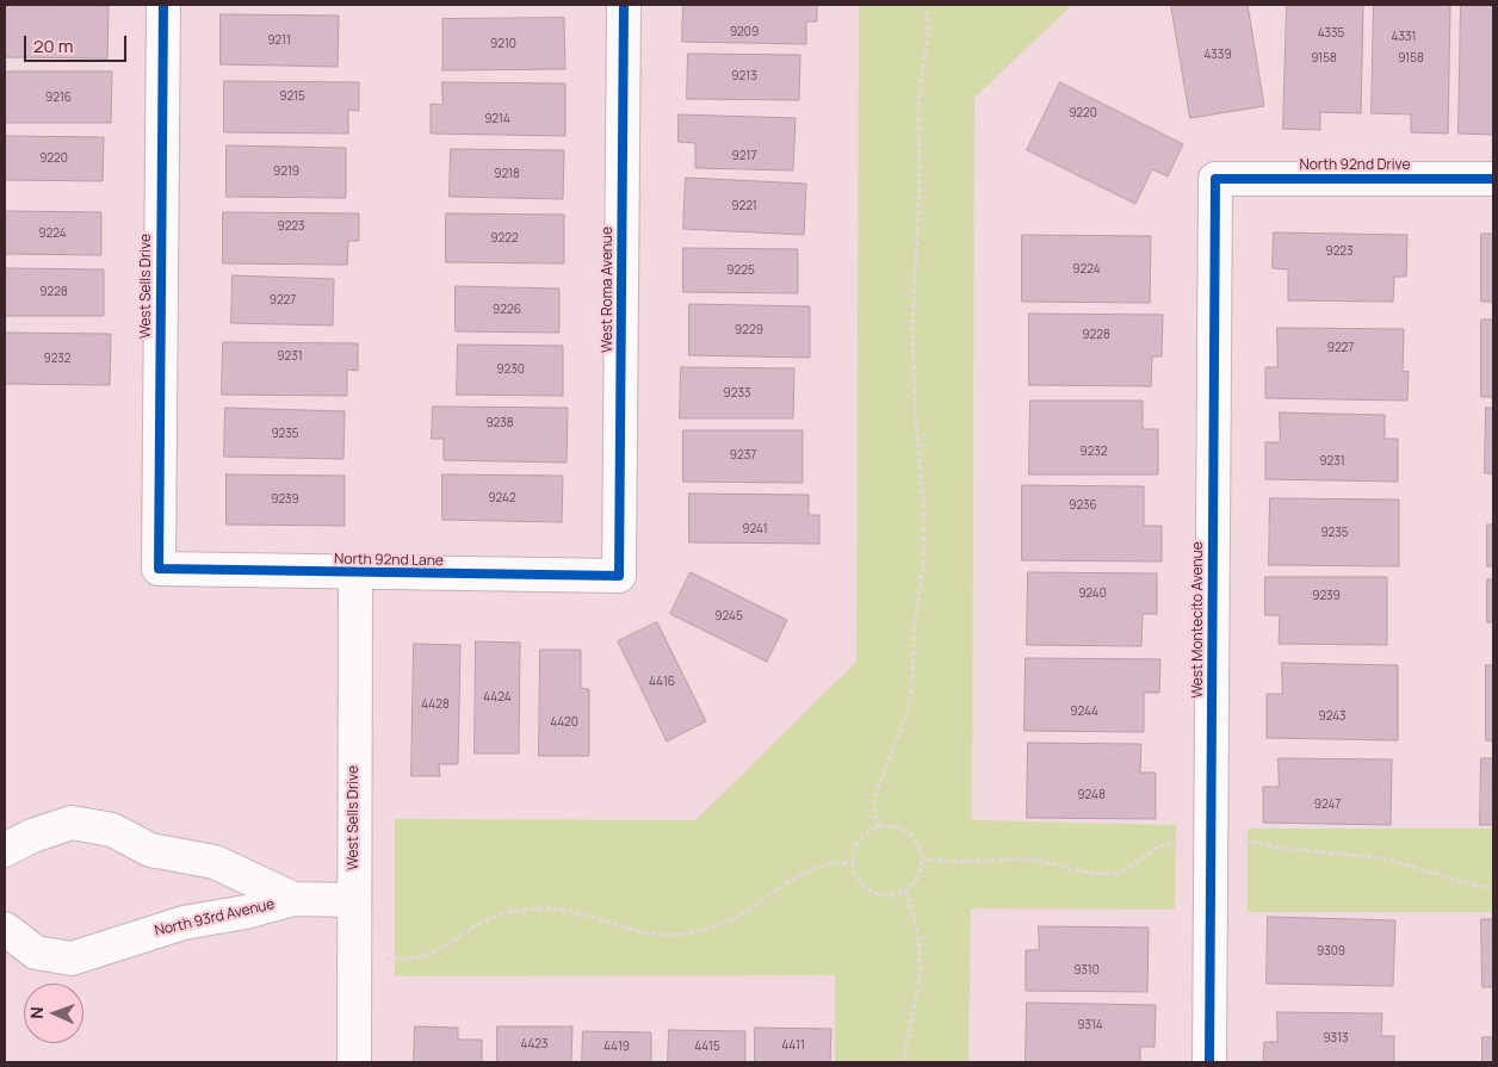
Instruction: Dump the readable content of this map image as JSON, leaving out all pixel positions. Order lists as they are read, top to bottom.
{
  "streets": {
    "street": [
      "North 92nd Drive",
      "West Sells Drive",
      "West Roma Avenue",
      "North 92nd Lane",
      "West Montecito Avenue",
      "North 93rd Avenue"
    ]
  },
  "crossings": [
    ["North 92nd Drive", "West Montecito Avenue"],
    ["West Sells Drive", "North 92nd Lane"],
    ["West Sells Drive", "North 93rd Avenue"],
    ["West Roma Avenue", "North 92nd Lane"]
  ],
  "house_numbers": [
    "9209",
    "4335",
    "4331",
    "9211",
    "9210",
    "4339",
    "9158",
    "9158",
    "9213",
    "9215",
    "9216",
    "9220",
    "9214",
    "9217",
    "9220",
    "9219",
    "9218",
    "9221",
    "9223",
    "9224",
    "9222",
    "9223",
    "9224",
    "9225",
    "9228",
    "9227",
    "9226",
    "9229",
    "9228",
    "9227",
    "9231",
    "9232",
    "9230",
    "9233",
    "9238",
    "9235",
    "9232",
    "9237",
    "9231",
    "9242",
    "9239",
    "9236",
    "9241",
    "9235",
    "9240",
    "9239",
    "9245",
    "4416",
    "4424",
    "4428",
    "9244",
    "9243",
    "4420",
    "9248",
    "9247",
    "9309",
    "9310",
    "9314",
    "9313",
    "4423",
    "4411",
    "4419",
    "4415"
  ],
  "scale_bar": "20 m",
  "north": "left"
}
